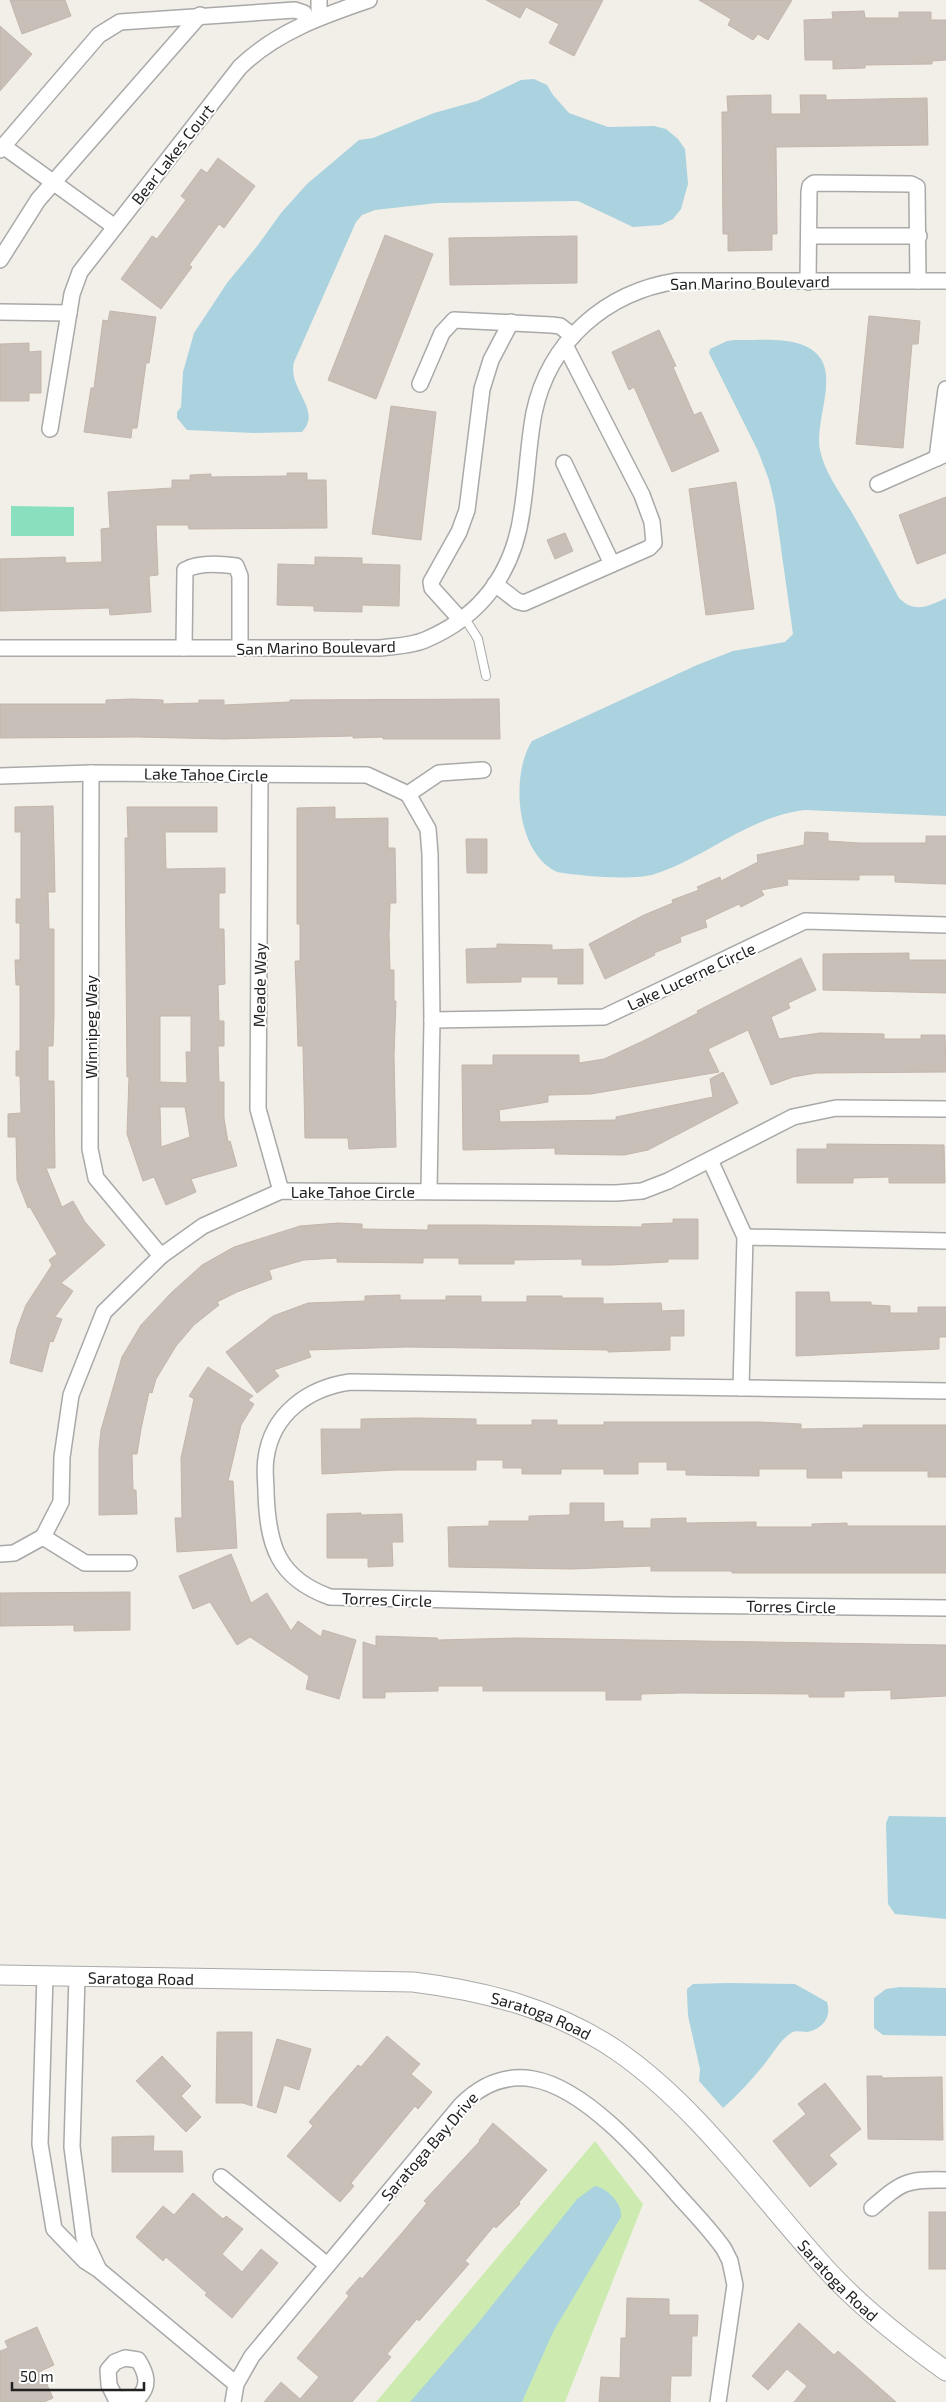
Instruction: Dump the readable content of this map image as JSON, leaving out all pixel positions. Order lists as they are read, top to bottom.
{
  "streets": {
    "street": [
      "Bear Lakes Court",
      "San Marino Boulevard",
      "Lake Tahoe Circle",
      "Lake Lucerne Circle",
      "Meade Way",
      "Winnipeg Way",
      "Torres Circle",
      "Saratoga Road",
      "Saratoga Bay Drive"
    ]
  },
  "crossings": [
    ["Lake Tahoe Circle", "Lake Lucerne Circle"],
    ["Lake Tahoe Circle", "Meade Way"],
    ["Lake Tahoe Circle", "Winnipeg Way"]
  ],
  "scale_bar": "50 m"
}
